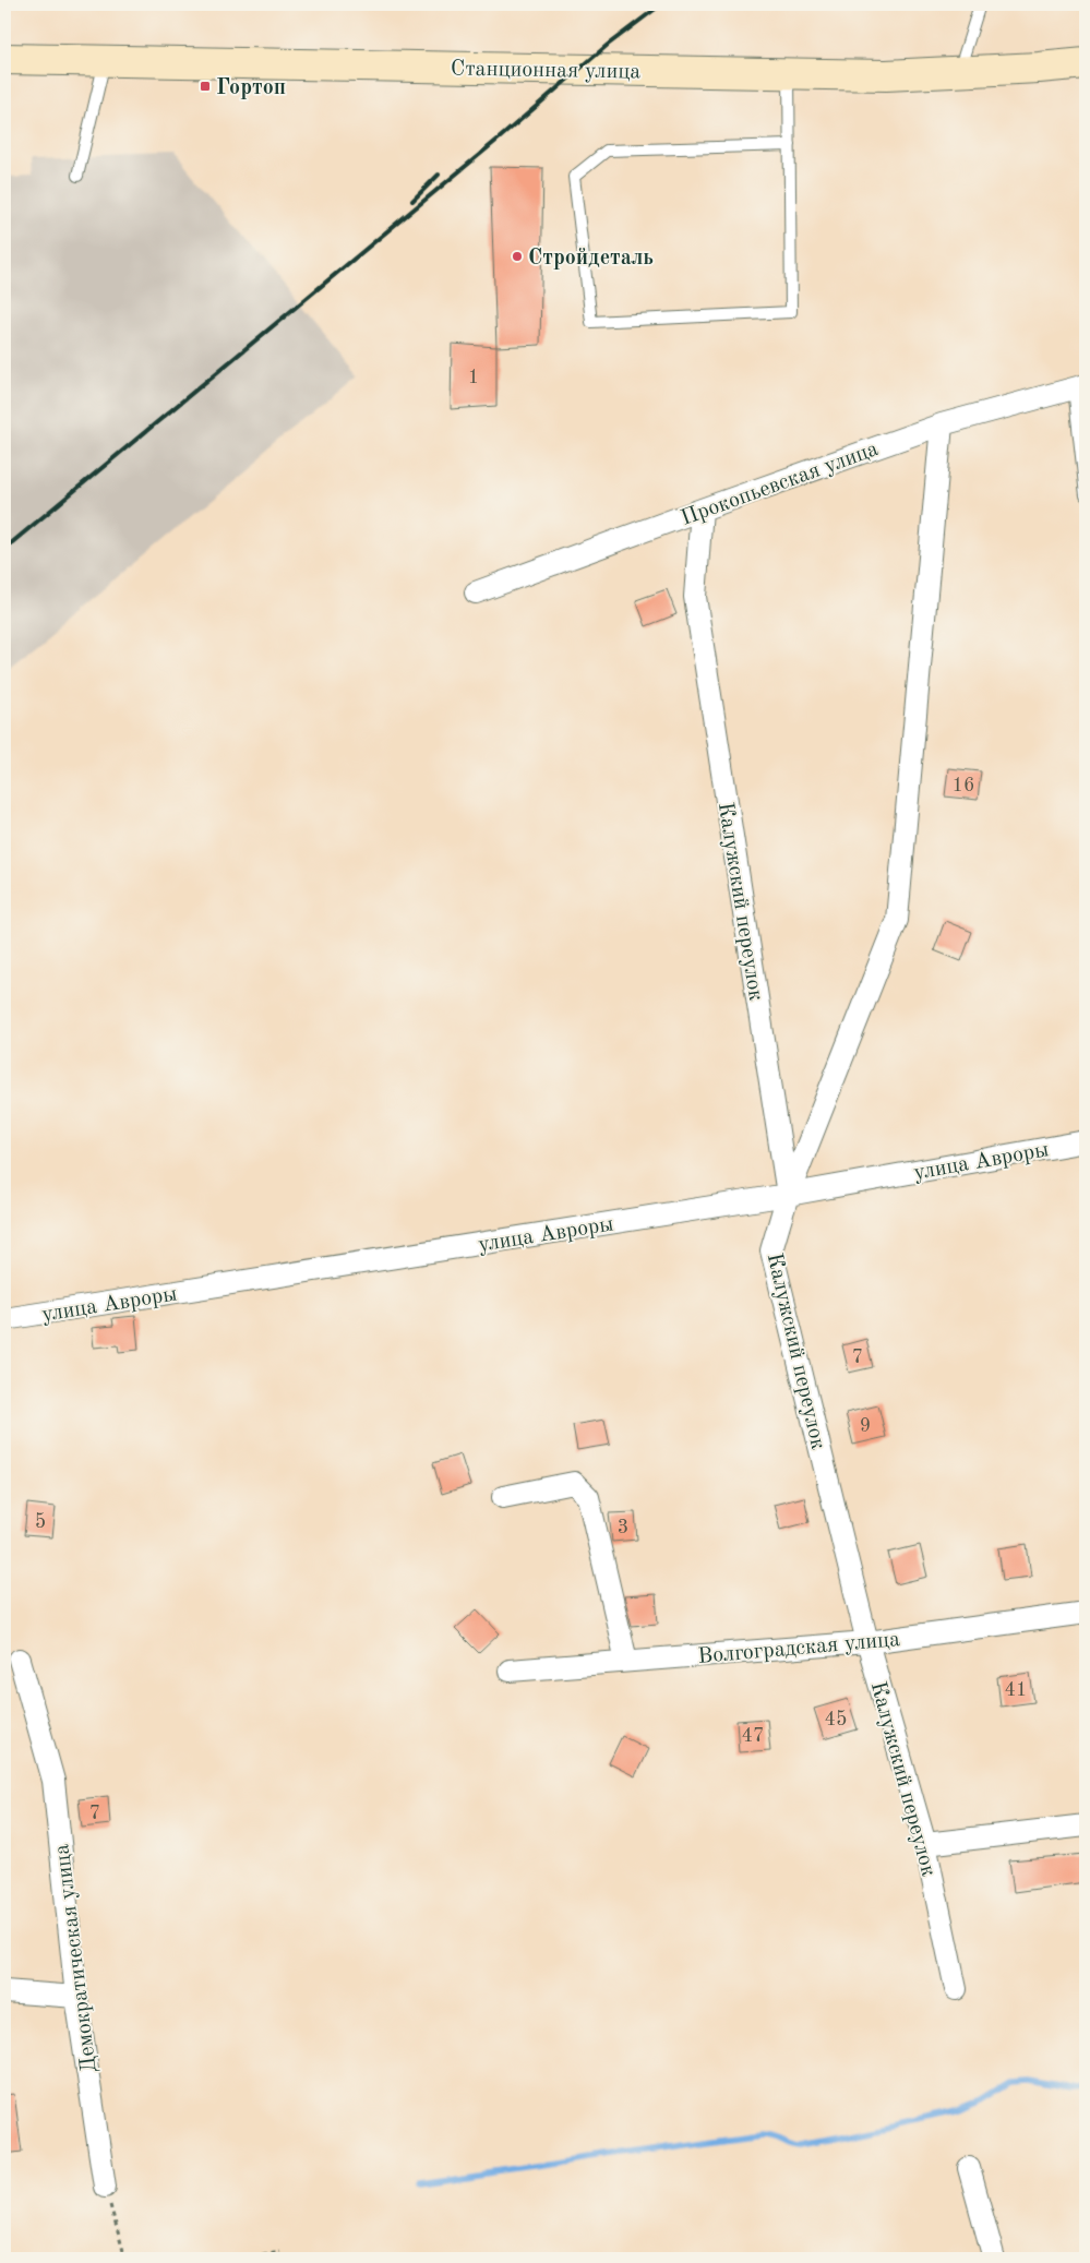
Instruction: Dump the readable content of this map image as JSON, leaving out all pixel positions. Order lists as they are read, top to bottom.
{
  "streets": {
    "main road": ["Станционная улица"],
    "street": [
      "Прокопьевская улица",
      "Калужский переулок",
      "улица Авроры",
      "Волгоградская улица",
      "Демократическая улица"
    ]
  },
  "crossings": [
    ["Прокопьевская улица", "Калужский переулок"],
    ["Калужский переулок", "улица Авроры"],
    ["Калужский переулок", "Волгоградская улица"]
  ],
  "places": {
    "transit": ["Гортоп"],
    "other": ["Стройдеталь"]
  },
  "house_numbers": [
    "1",
    "16",
    "7",
    "9",
    "5",
    "3",
    "41",
    "45",
    "47",
    "7"
  ]
}
